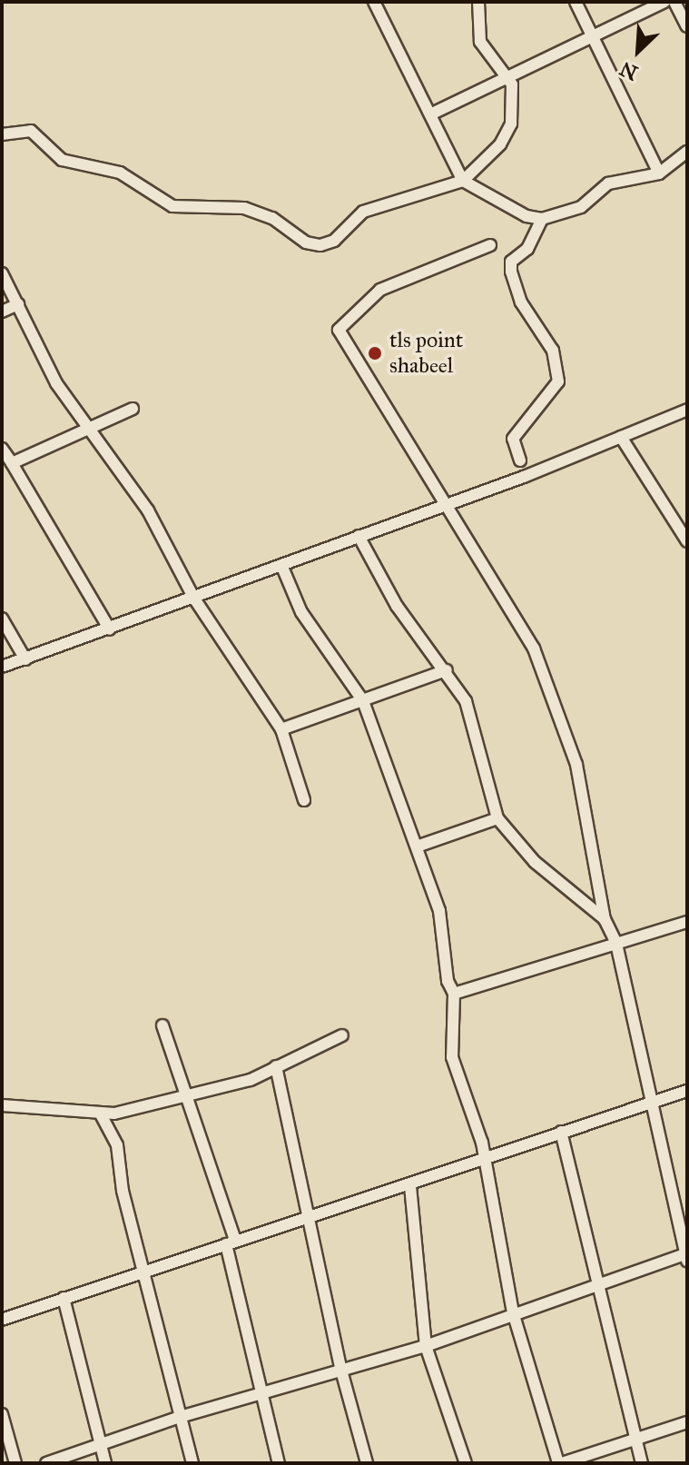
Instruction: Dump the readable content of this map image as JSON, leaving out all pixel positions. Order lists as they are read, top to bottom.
{
  "places": ["tls point shabeel"],
  "north": "bottom left"
}
